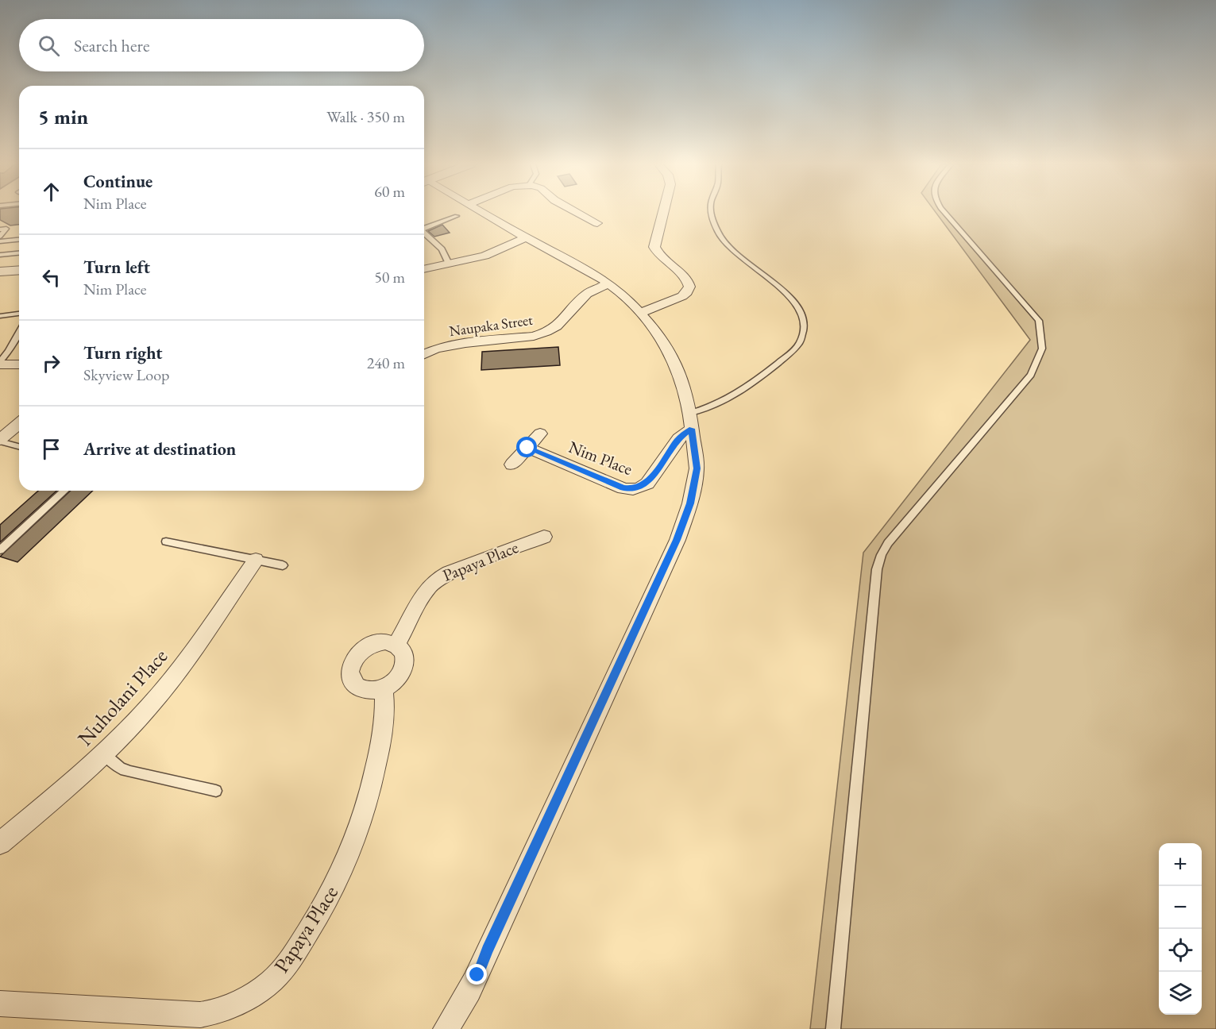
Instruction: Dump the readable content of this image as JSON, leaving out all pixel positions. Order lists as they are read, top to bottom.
{
  "streets": {
    "street": [
      "Naupaka Street",
      "Nim Place",
      "Papaya Place",
      "Nuholani Place"
    ]
  },
  "page": {
    "search": "Search here",
    "heading": ["5 min", "Walk · 350 m"],
    "list": [
      ["Continue", "Nim Place", "60 m"],
      ["Turn left", "Nim Place", "50 m"],
      ["Turn right", "Skyview Loop", "240 m"],
      "Arrive at destination"
    ],
    "map_buttons": ["+", "−"]
  }
}
